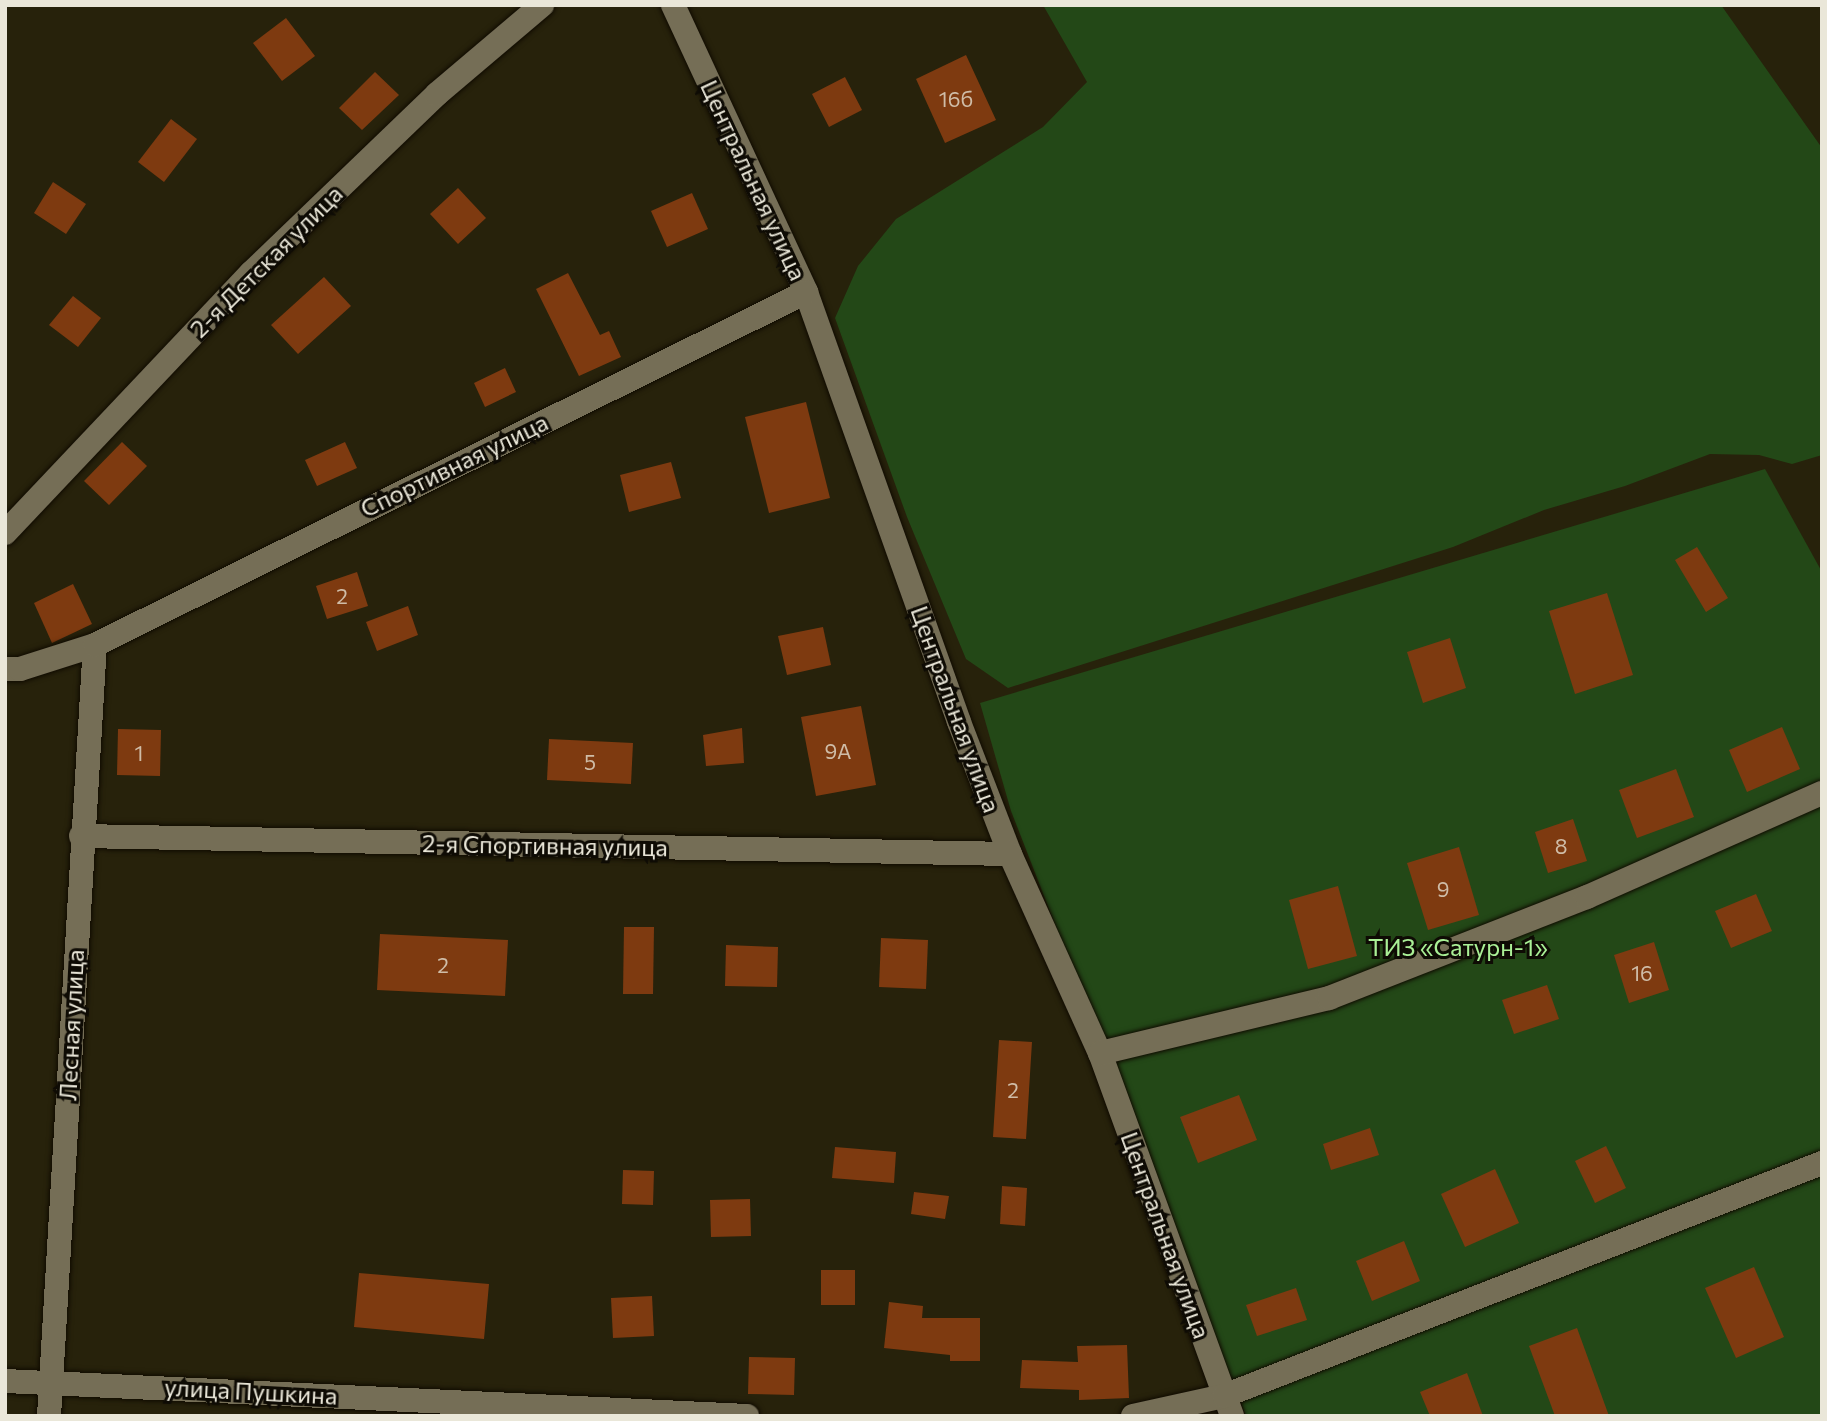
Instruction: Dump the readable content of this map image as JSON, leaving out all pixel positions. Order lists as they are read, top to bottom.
{
  "streets": {
    "street": [
      "Центральная улица",
      "2-я Детская улица",
      "Спортивная улица",
      "2-я Спортивная улица",
      "Лесная улица",
      "улица Пушкина"
    ]
  },
  "crossings": [
    ["Центральная улица", "Спортивная улица"],
    ["Центральная улица", "2-я Спортивная улица"],
    ["Спортивная улица", "Лесная улица"],
    ["2-я Спортивная улица", "Лесная улица"],
    ["Лесная улица", "улица Пушкина"]
  ],
  "parks": ["ТИЗ «Сатурн-1»"],
  "house_numbers": [
    "16б",
    "2",
    "9А",
    "1",
    "5",
    "8",
    "9",
    "2",
    "16",
    "2"
  ]
}
